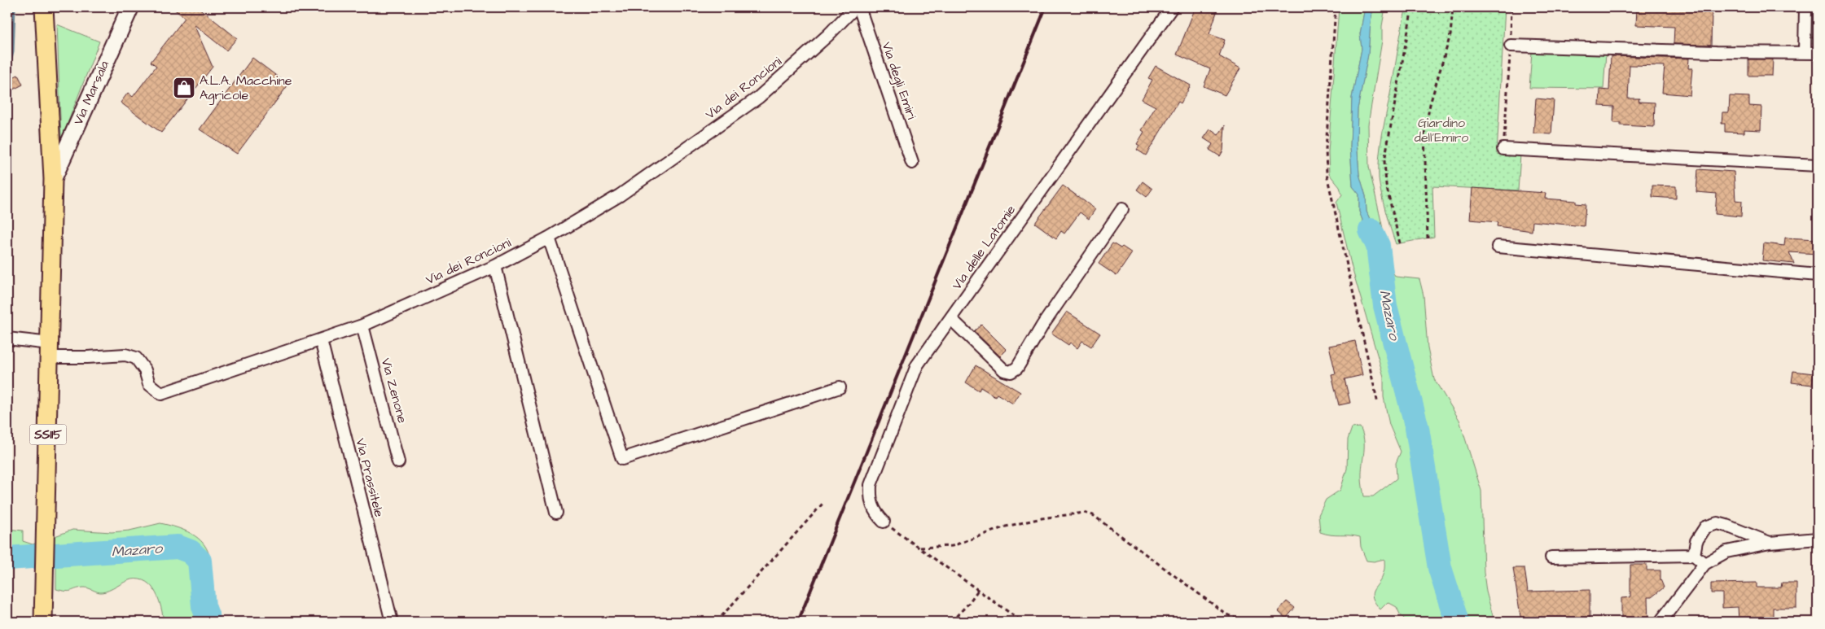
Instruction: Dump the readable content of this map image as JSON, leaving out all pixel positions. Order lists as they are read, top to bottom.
{
  "streets": {
    "main road": ["Via Marsala", "SS115"],
    "street": [
      "Via degli Emiri",
      "Via dei Roncioni",
      "Via delle Latomie",
      "Via Zenone",
      "Via Prassitele"
    ]
  },
  "crossings": [
    ["Via dei Roncioni", "Via Zenone"],
    ["Via dei Roncioni", "SS115"],
    ["Via dei Roncioni", "Via Prassitele"]
  ],
  "water": ["Mazaro"],
  "parks": ["Giardino dell'Emiro"],
  "places": {
    "shop": ["A.L.A. Macchine Agricole"]
  }
}
